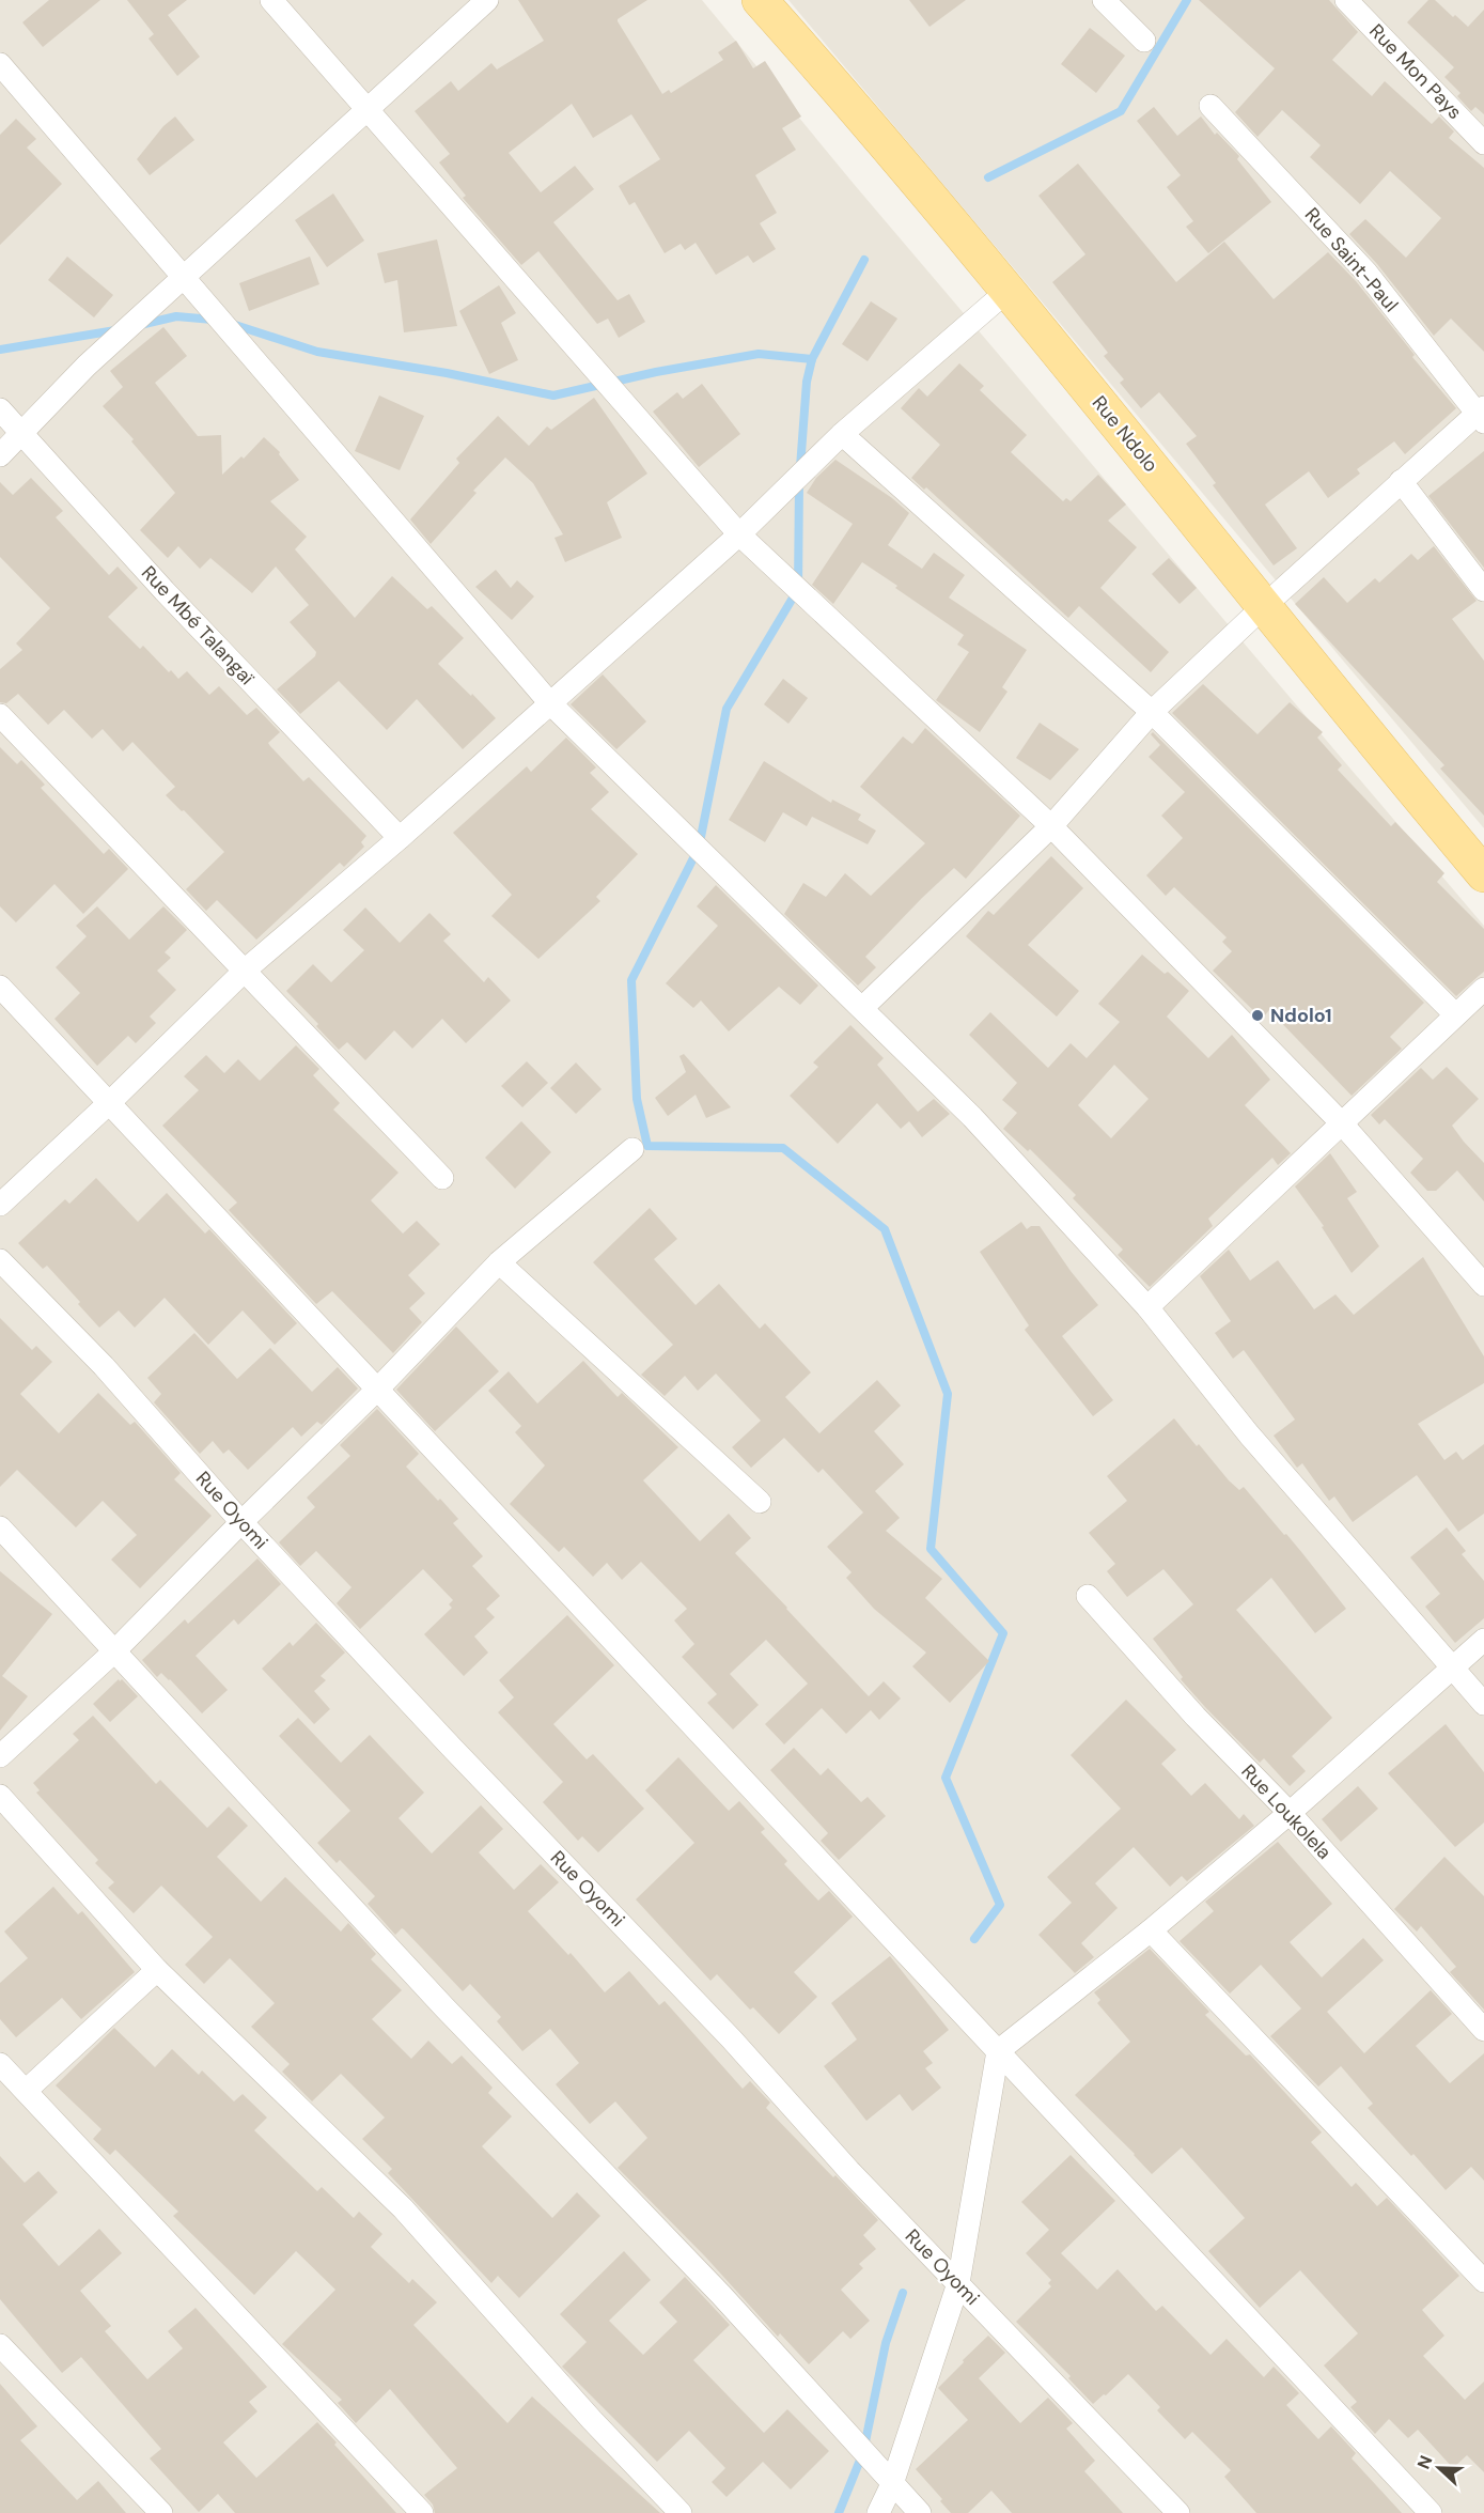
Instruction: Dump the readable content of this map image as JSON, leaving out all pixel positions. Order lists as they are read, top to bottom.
{
  "streets": {
    "main road": ["Rue Ndolo"],
    "street": [
      "Rue Mon Pays",
      "Rue Saint-Paul",
      "Rue Mbé Talangaï",
      "Rue Oyomi",
      "Rue Loukolela"
    ]
  },
  "places": ["Ndolo1"],
  "north": "left"
}
